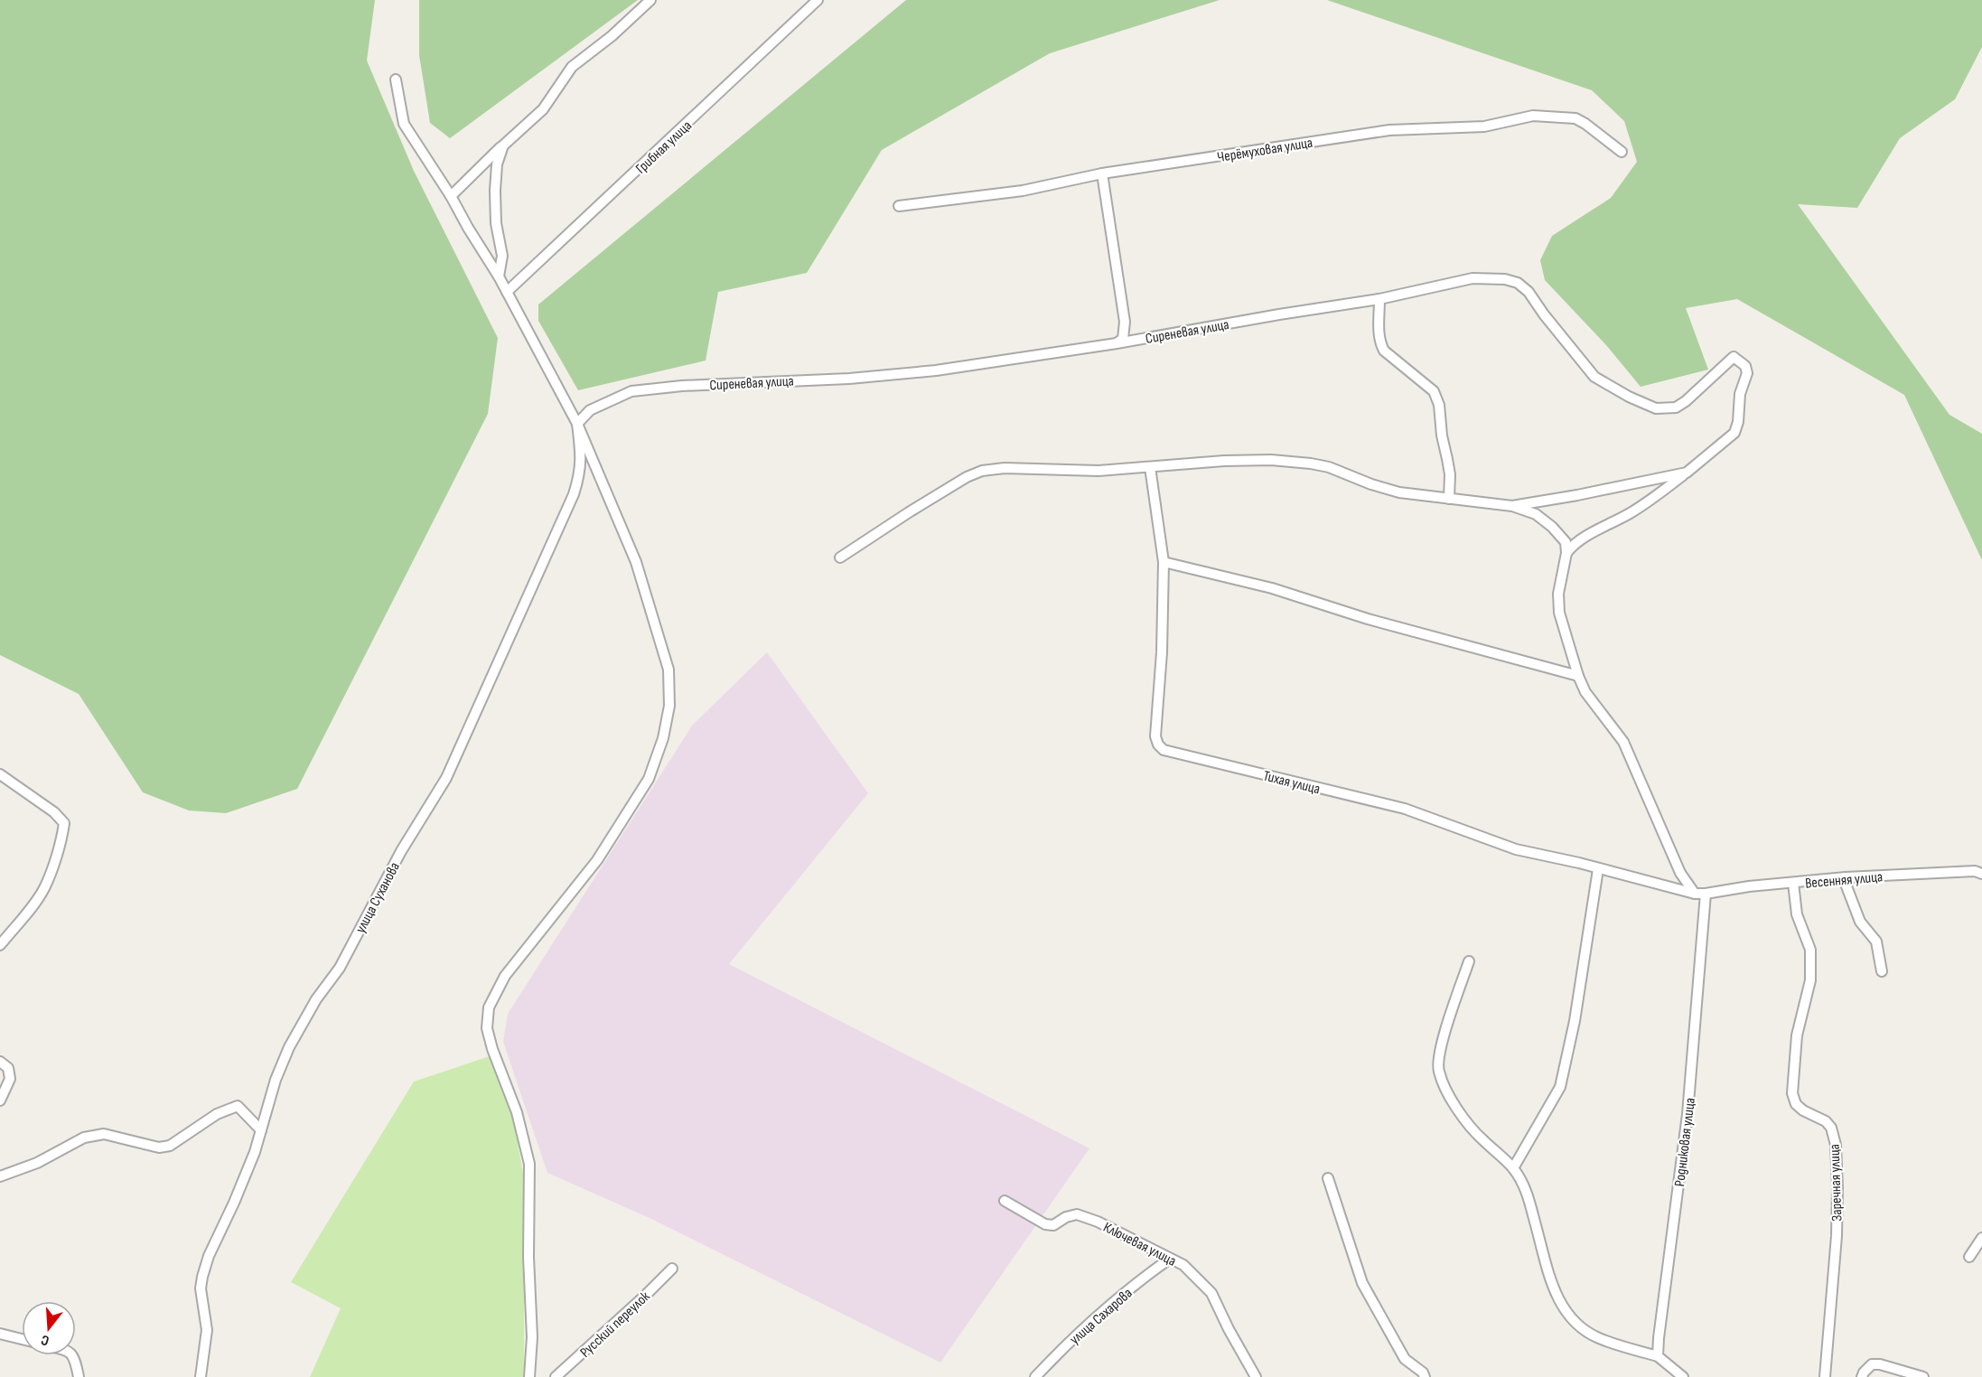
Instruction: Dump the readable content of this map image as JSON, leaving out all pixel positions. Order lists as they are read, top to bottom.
{
  "streets": {
    "street": [
      "Грибная улица",
      "Черёмуховая улица",
      "Сиреневая улица",
      "Тихая улица",
      "Весенняя улица",
      "улица Суханова",
      "Родниковая улица",
      "Заречная улица",
      "Ключевая улица",
      "улица Сахарова",
      "Русский переулок"
    ]
  },
  "crossings": [
    ["Сиреневая улица", "улица Суханова"],
    ["Тихая улица", "Весенняя улица"],
    ["Весенняя улица", "Родниковая улица"],
    ["Весенняя улица", "Заречная улица"],
    ["Ключевая улица", "улица Сахарова"]
  ],
  "north": "bottom"
}
